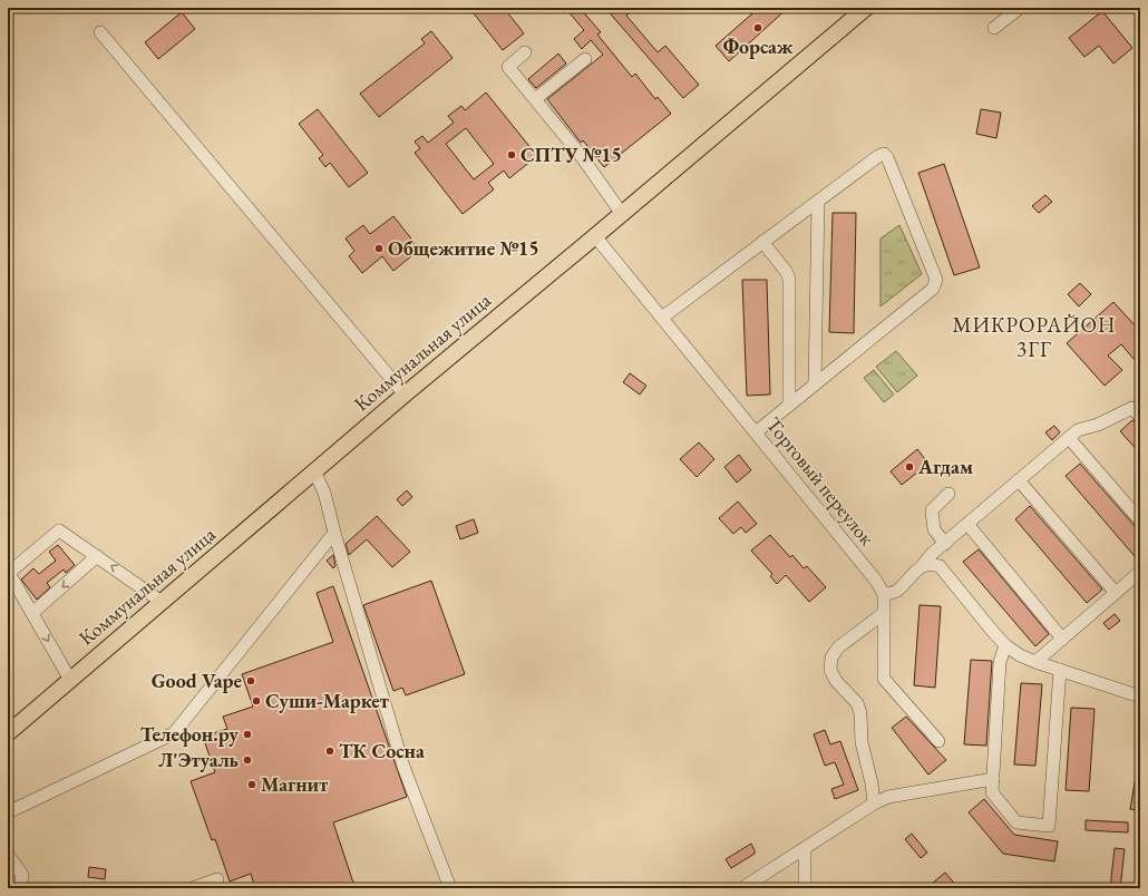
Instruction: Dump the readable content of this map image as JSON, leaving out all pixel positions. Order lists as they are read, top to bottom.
{
  "streets": {
    "main road": ["Коммунальная улица"],
    "street": ["Торговый переулок"]
  },
  "crossings": [
    ["Коммунальная улица", "Торговый переулок"]
  ],
  "districts": ["МИКРОРАЙОН 3ГГ"],
  "places": [
    "Форсаж",
    "СПТУ №15",
    "Общежитие №15",
    "Агдам",
    "Good Vape",
    "Суши-Маркет",
    "Телефон.ру",
    "ТК Сосна",
    "Л'Этуаль",
    "Магнит"
  ]
}
